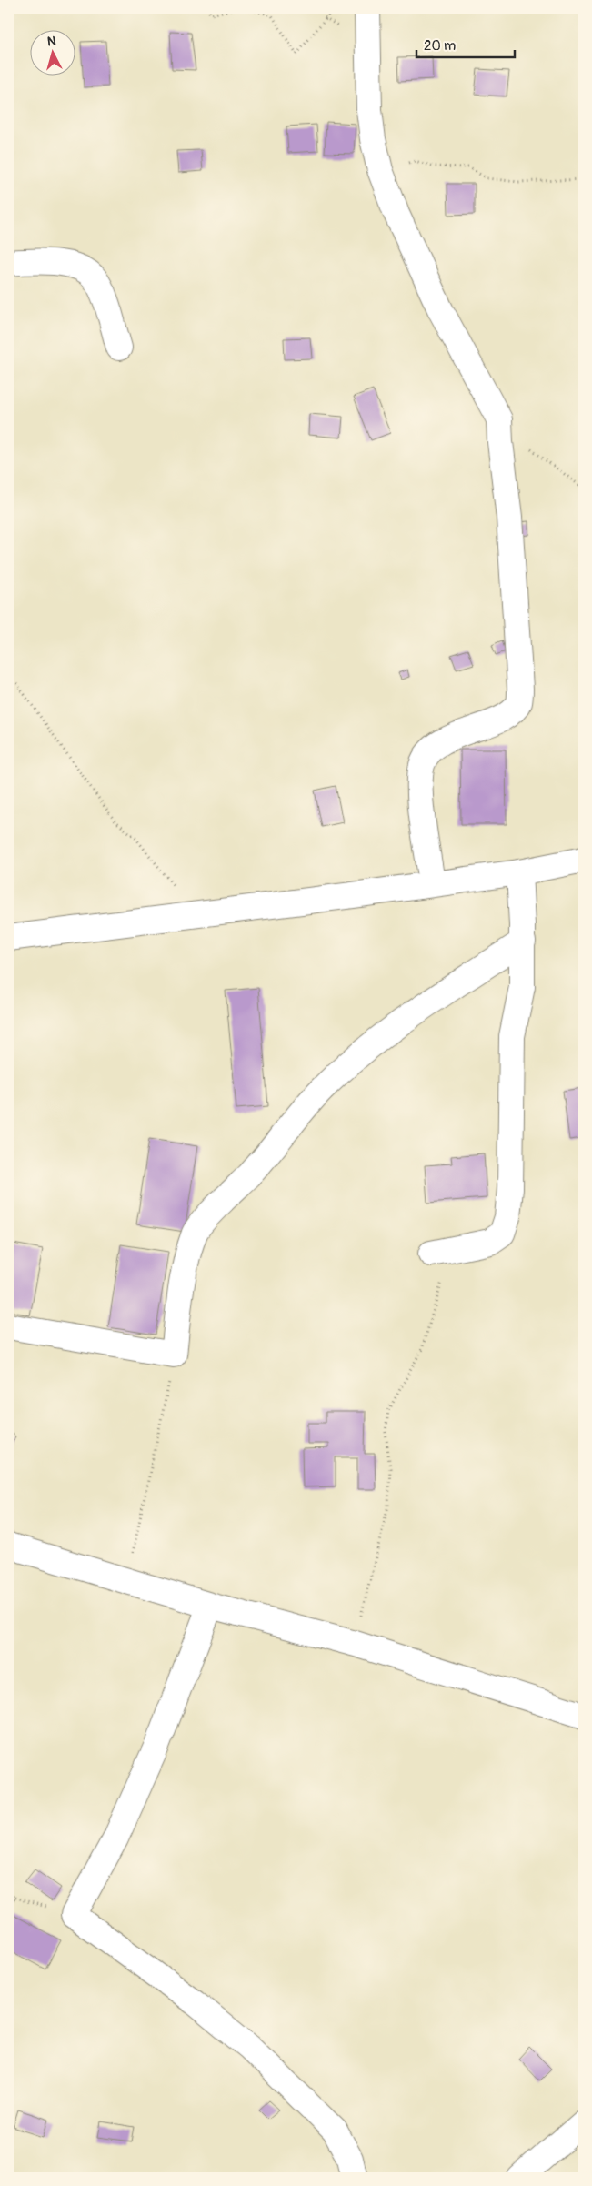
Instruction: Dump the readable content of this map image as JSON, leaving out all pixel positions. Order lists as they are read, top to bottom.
{
  "scale_bar": "20 m",
  "north": "top"
}
